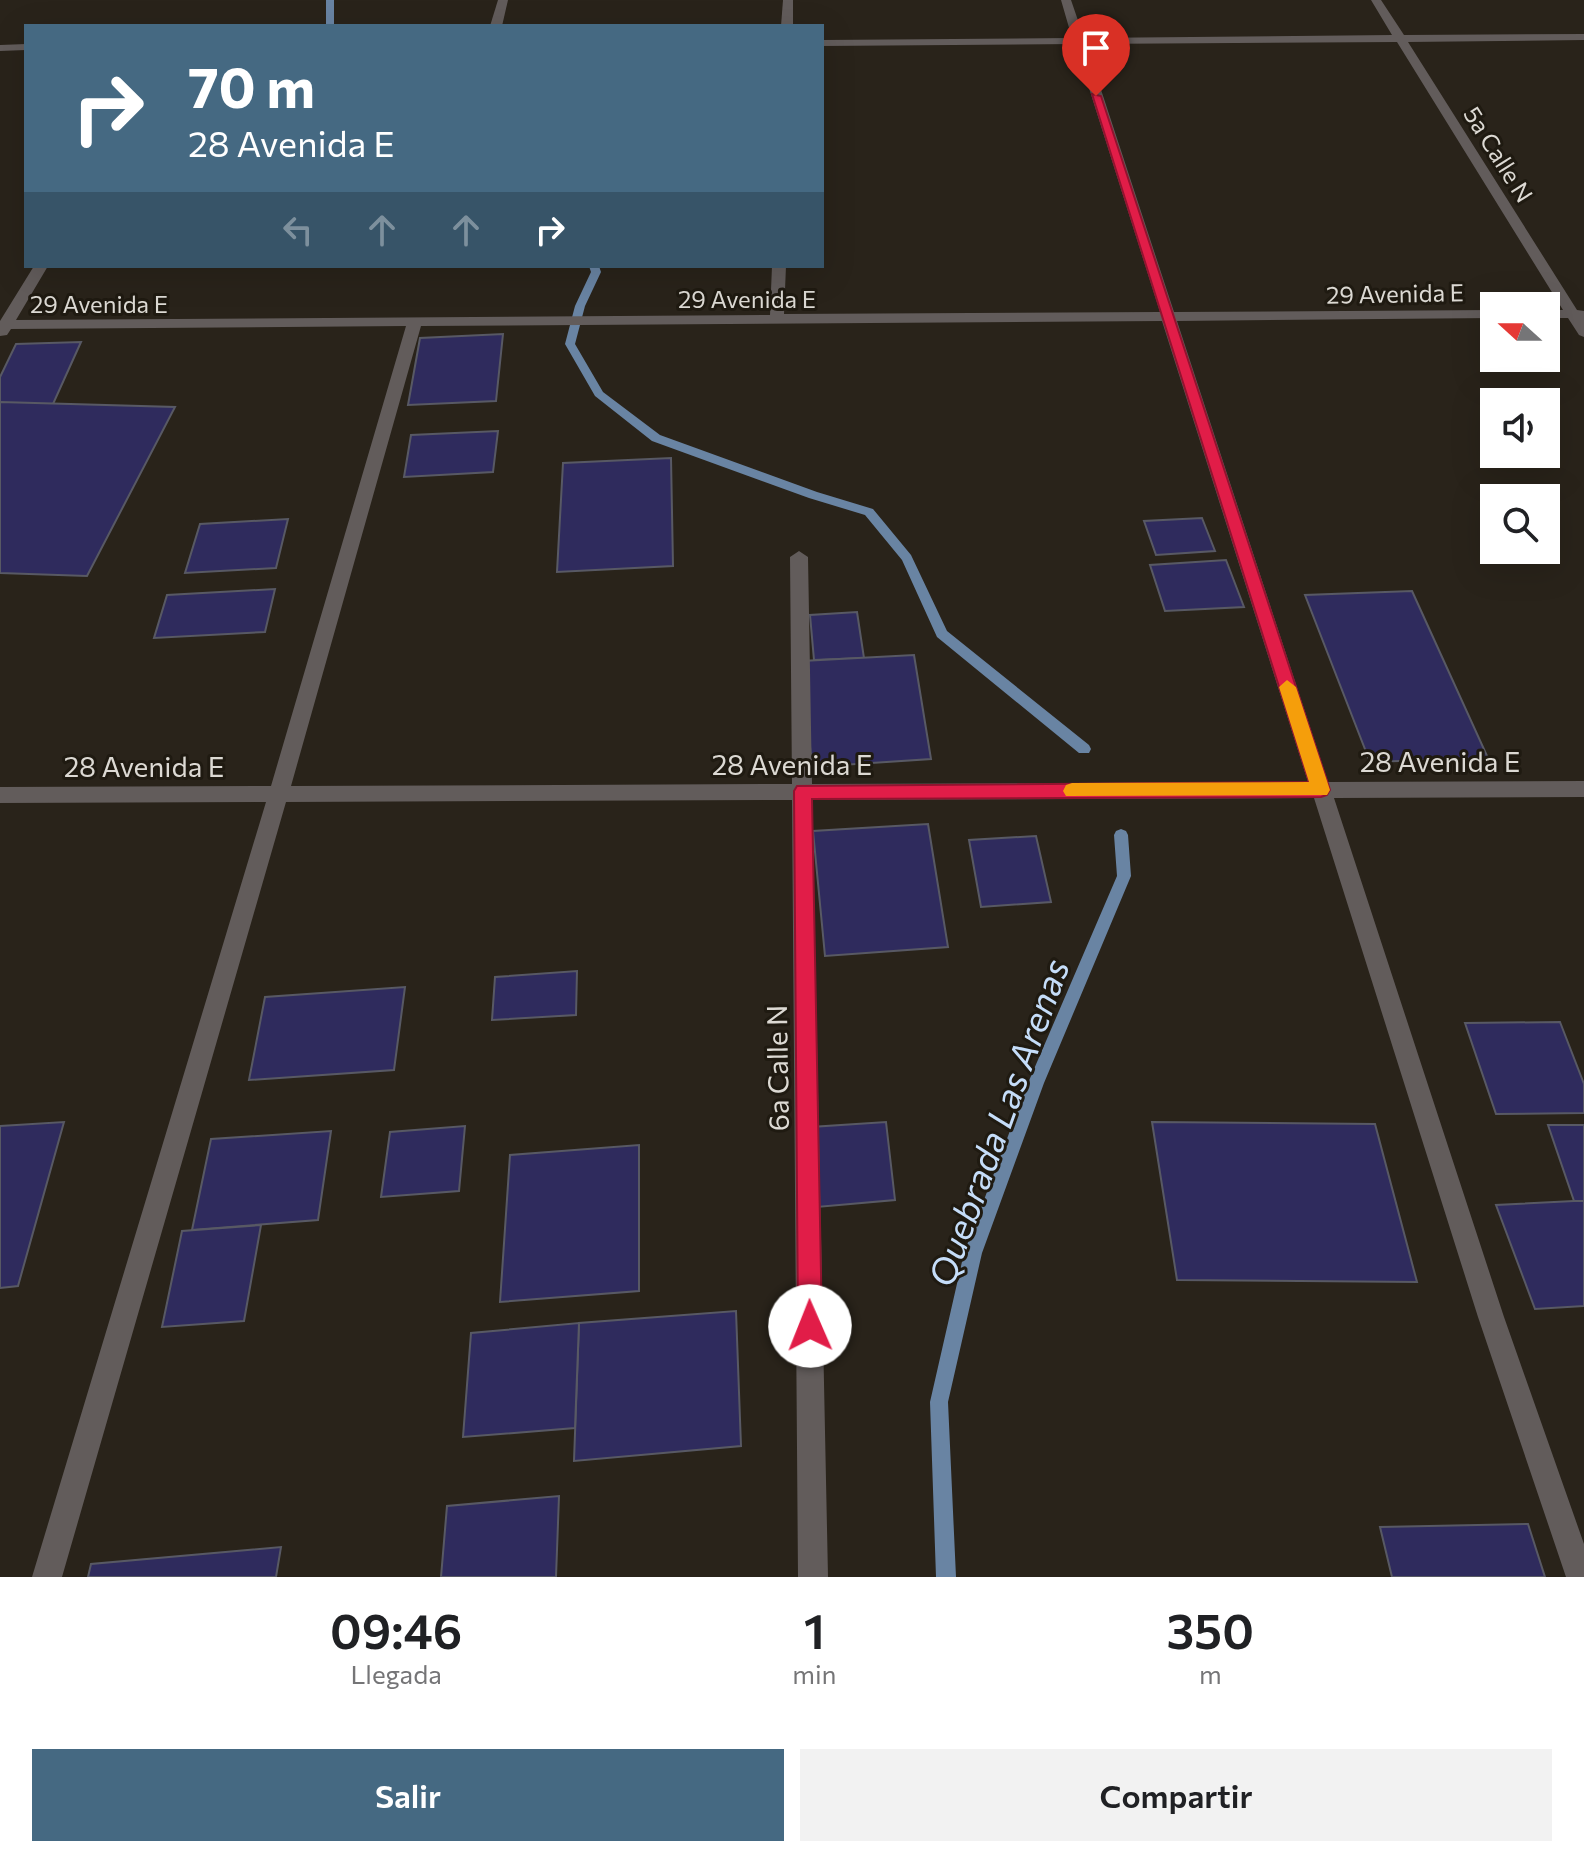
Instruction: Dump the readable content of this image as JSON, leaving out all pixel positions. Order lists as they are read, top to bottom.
{
  "streets": {
    "street": [
      "5a Calle N",
      "29 Avenida E",
      "28 Avenida E",
      "6a Calle N"
    ]
  },
  "crossings": [
    ["28 Avenida E", "6a Calle N"]
  ],
  "water": ["Quebrada Las Arenas"],
  "north": "left",
  "page": {
    "turn": ["70 m", "28 Avenida E"],
    "eta": [
      "09:46",
      "Llegada",
      "1",
      "min",
      "350",
      "m"
    ],
    "buttons": ["Salir", "Compartir"]
  }
}
